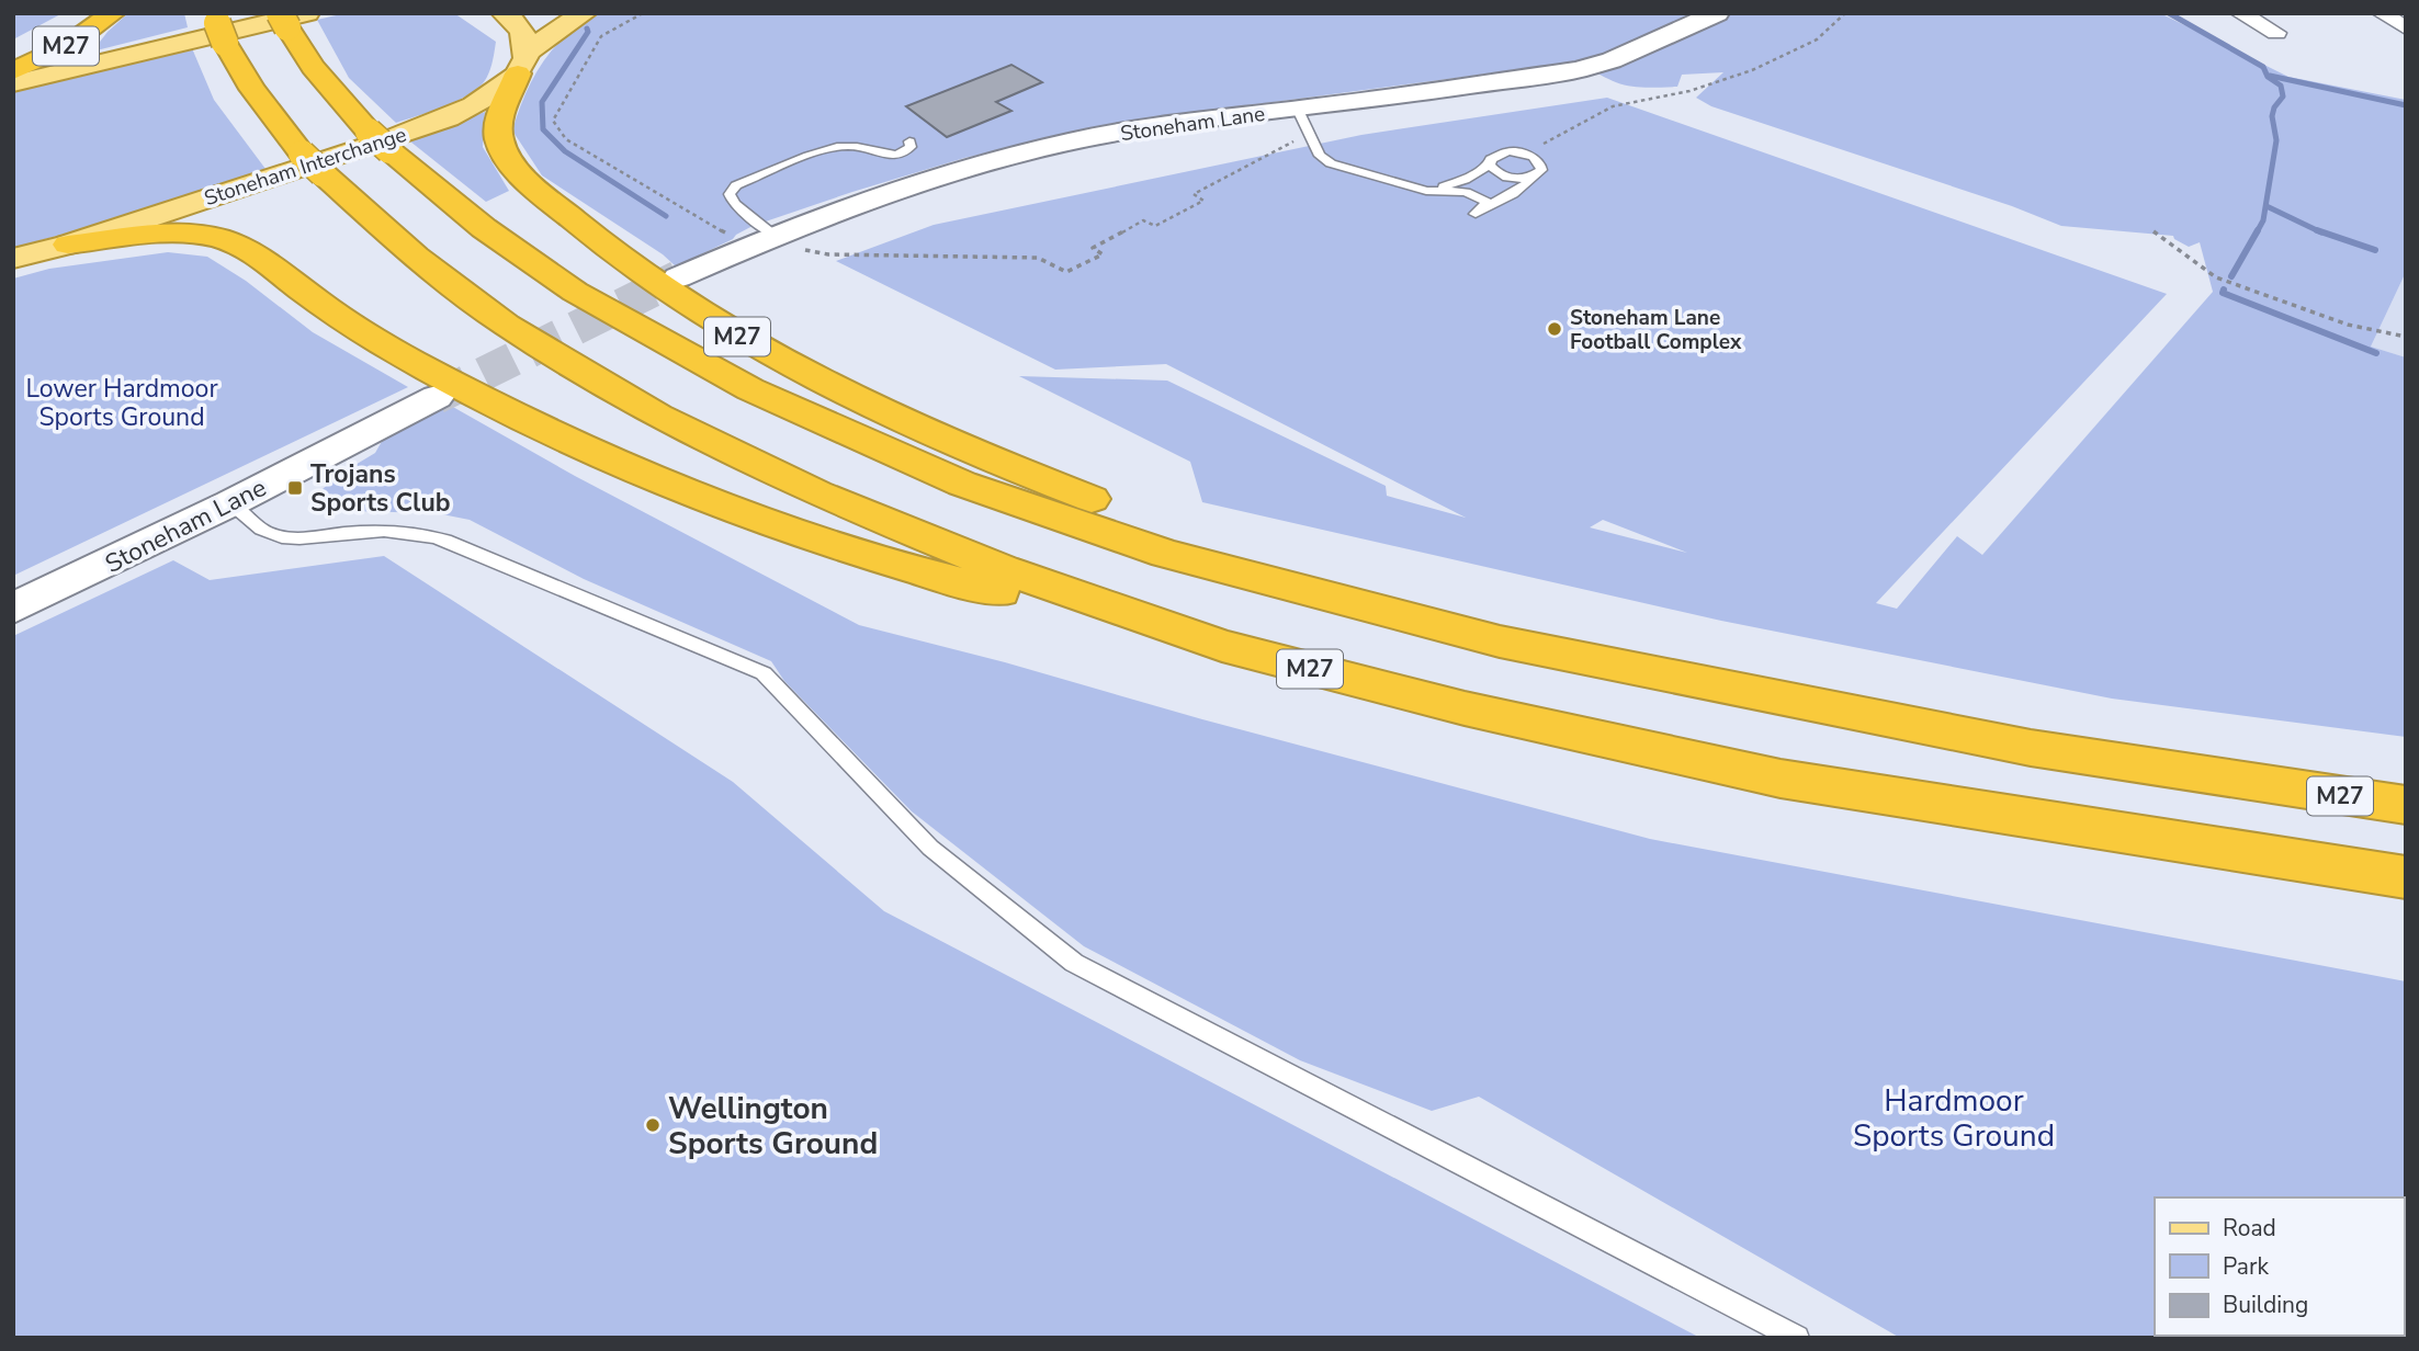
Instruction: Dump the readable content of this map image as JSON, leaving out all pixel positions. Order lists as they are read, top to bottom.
{
  "streets": {
    "highway": ["M27"],
    "main road": ["Stoneham Interchange"],
    "street": ["Stoneham Lane"]
  },
  "crossings": [
    ["M27", "Stoneham Interchange"]
  ],
  "parks": ["Lower Hardmoor Sports Ground", "Hardmoor Sports Ground"],
  "places": {
    "other": ["Stoneham Lane Football Complex", "Wellington Sports Ground"],
    "transit": ["Trojans Sports Club"]
  },
  "legend": ["Road", "Park", "Building"]
}
